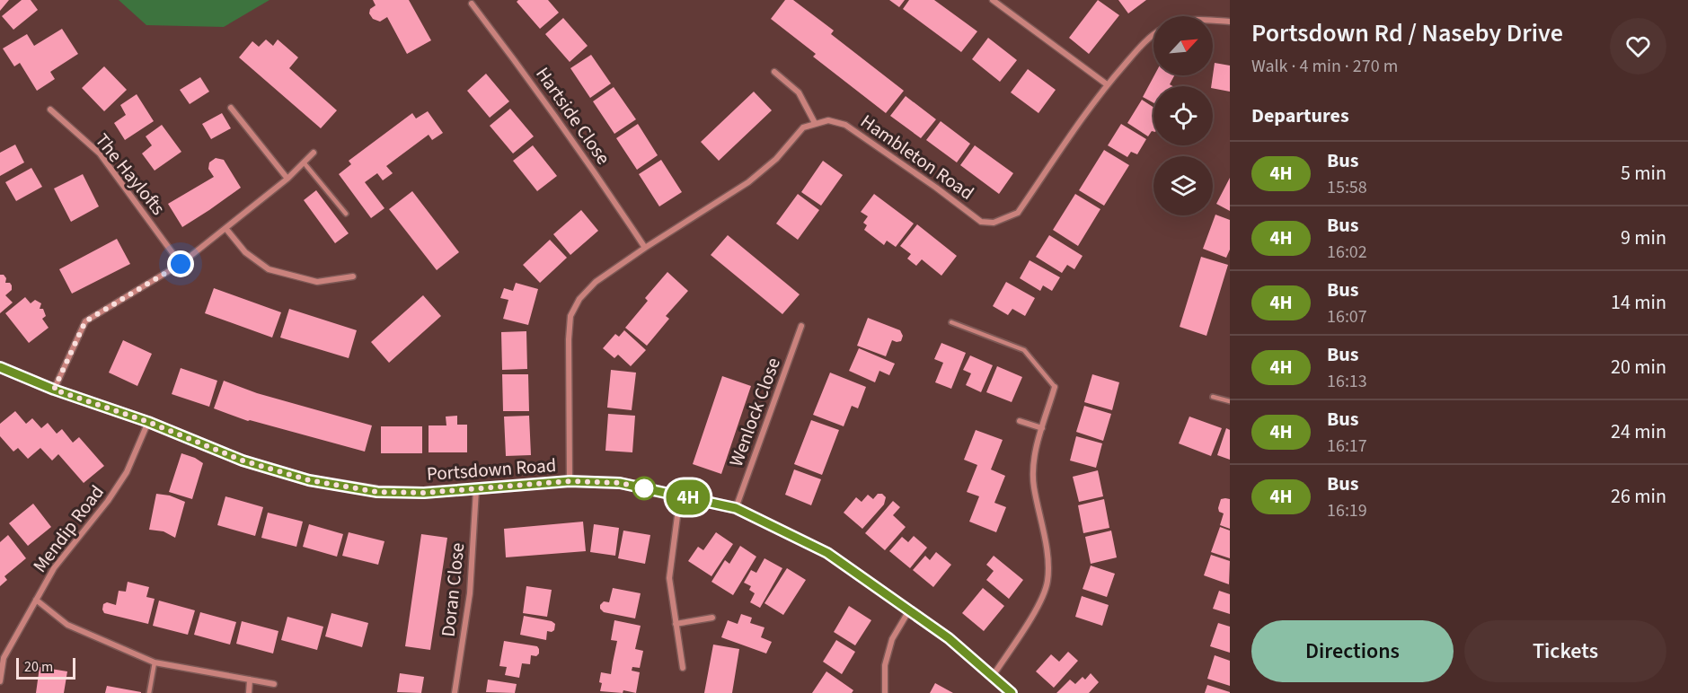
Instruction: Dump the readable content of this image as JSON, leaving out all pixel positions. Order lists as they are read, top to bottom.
{
  "streets": {
    "street": [
      "Hartside Close",
      "Hambleton Road",
      "The Haylofts",
      "Wenlock Close",
      "Portsdown Road",
      "Mendip Road",
      "Doran Close"
    ]
  },
  "crossings": [
    ["Wenlock Close", "Portsdown Road"],
    ["Portsdown Road", "Mendip Road"],
    ["Portsdown Road", "Doran Close"]
  ],
  "lines": ["bus line 4H"],
  "scale_bar": "20 m",
  "north": "top right",
  "page": {
    "on_map": "4H",
    "heading": [
      ["Portsdown Rd / Naseby Drive", "Walk · 4 min · 270 m"],
      "Departures"
    ],
    "list": [
      {
        "mark": "4H",
        "name": "Bus",
        "note": "15:58",
        "value": "5 min"
      },
      {
        "mark": "4H",
        "name": "Bus",
        "note": "16:02",
        "value": "9 min"
      },
      {
        "mark": "4H",
        "name": "Bus",
        "note": "16:07",
        "value": "14 min"
      },
      {
        "mark": "4H",
        "name": "Bus",
        "note": "16:13",
        "value": "20 min"
      },
      {
        "mark": "4H",
        "name": "Bus",
        "note": "16:17",
        "value": "24 min"
      },
      {
        "mark": "4H",
        "name": "Bus",
        "note": "16:19",
        "value": "26 min"
      }
    ],
    "buttons": ["Directions", "Tickets"],
    "scale": "20 m"
  }
}
